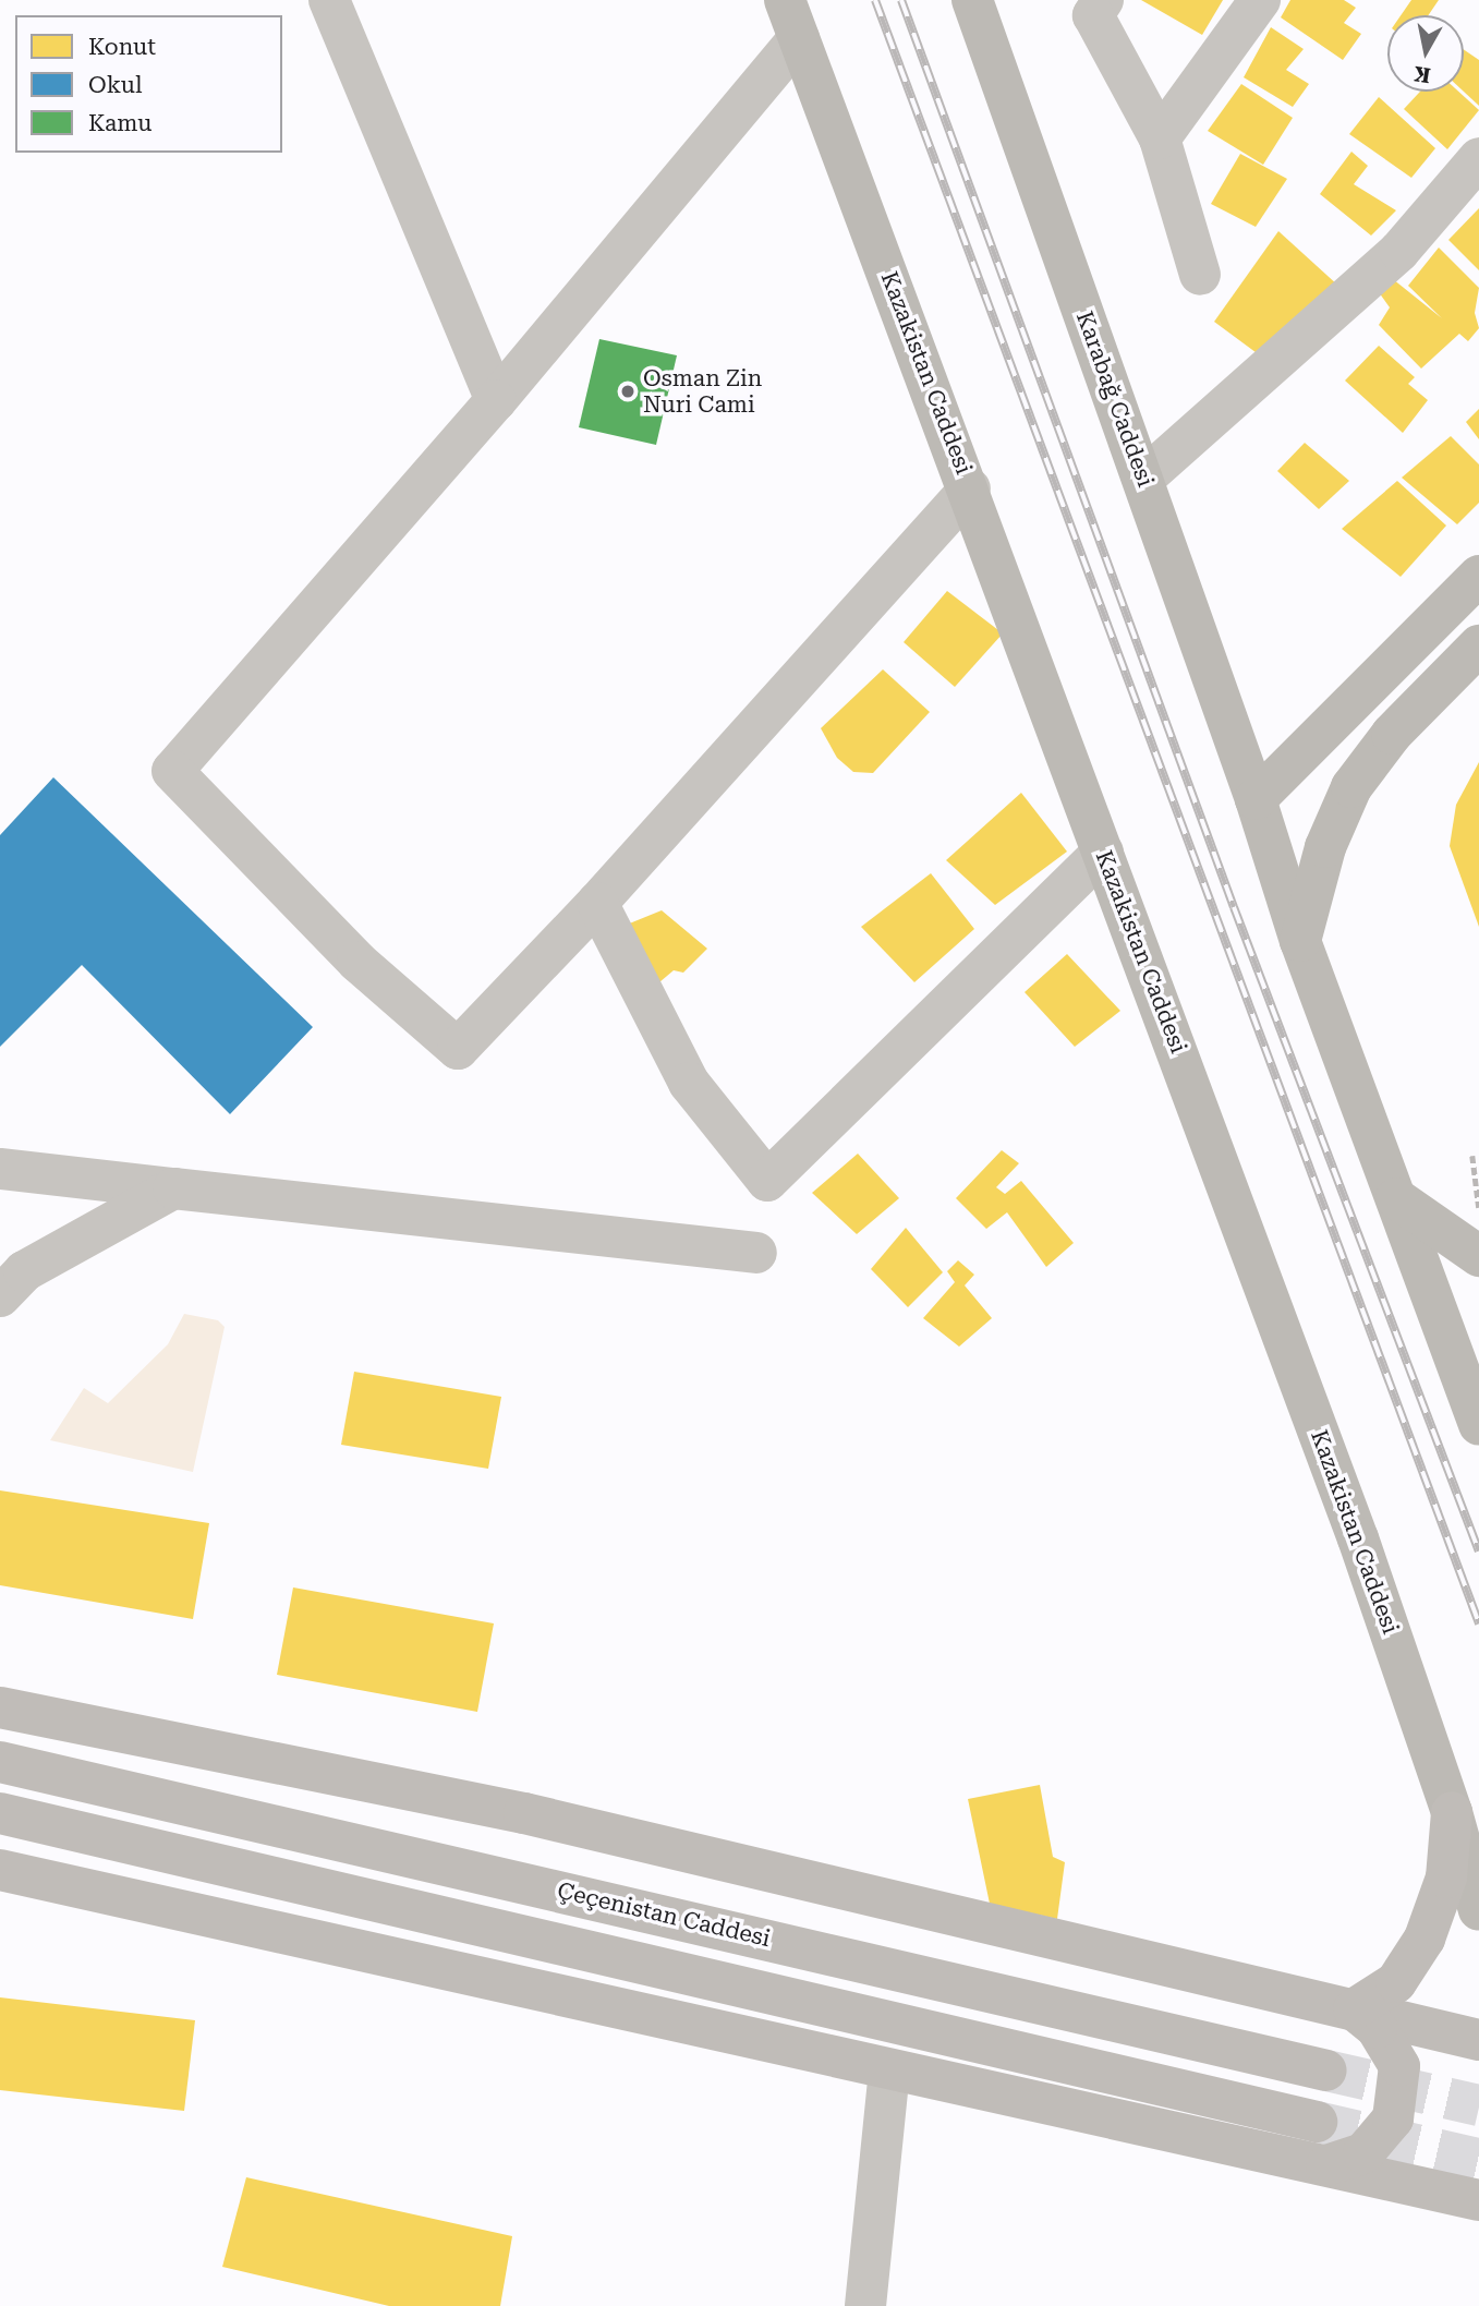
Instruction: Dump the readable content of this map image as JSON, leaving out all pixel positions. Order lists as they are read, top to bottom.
{
  "streets": {
    "main road": ["Kazakistan Caddesi", "Karabağ Caddesi", "Çeçenistan Caddesi"]
  },
  "places": ["Osman Zin Nuri Cami"],
  "legend": ["Konut", "Okul", "Kamu"],
  "north": "bottom"
}
